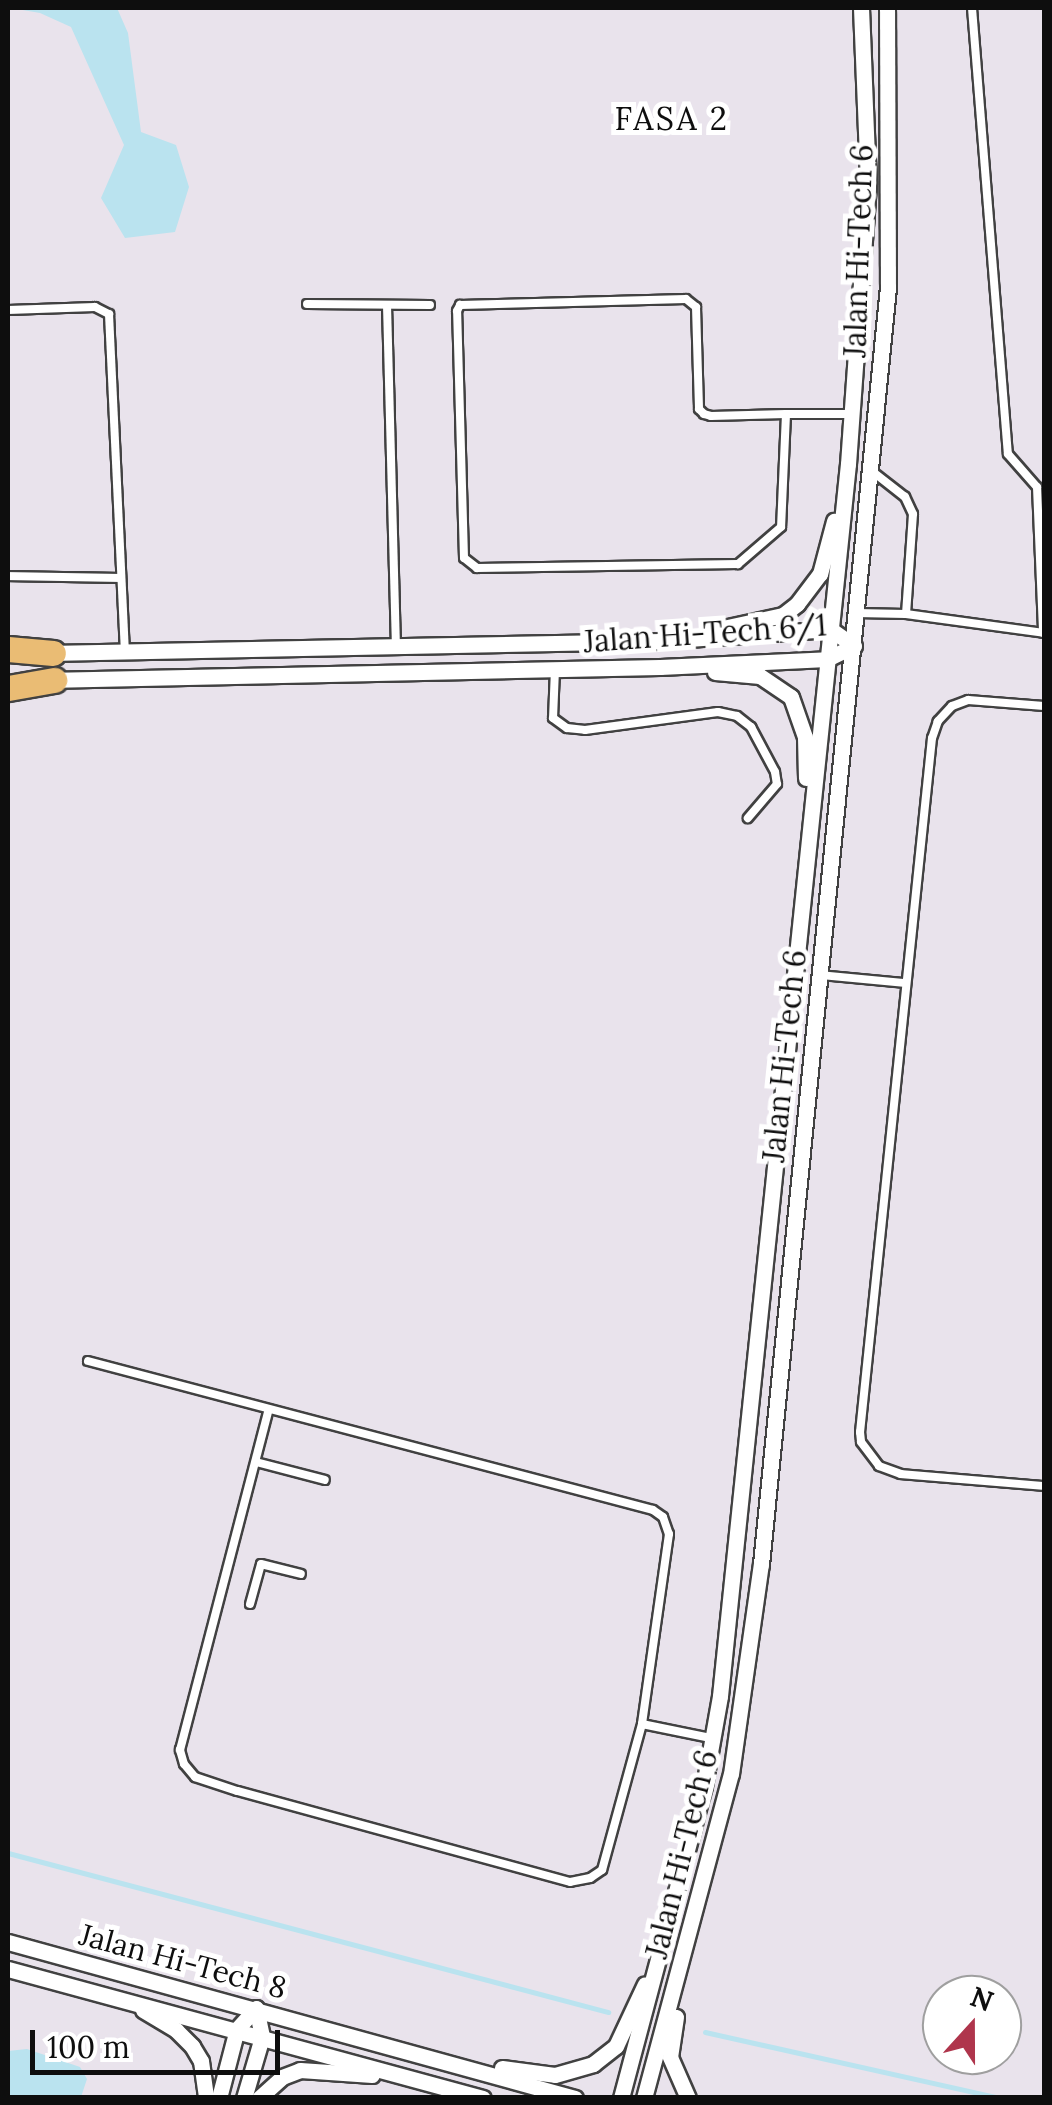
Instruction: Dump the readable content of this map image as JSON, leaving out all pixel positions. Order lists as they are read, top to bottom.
{
  "streets": {
    "street": ["Jalan Hi-Tech 6", "Jalan Hi-Tech 6/1", "Jalan Hi-Tech 8"]
  },
  "crossings": [
    ["Jalan Hi-Tech 6", "Jalan Hi-Tech 6/1"]
  ],
  "districts": ["FASA 2"],
  "scale_bar": "100 m",
  "north": "top"
}
